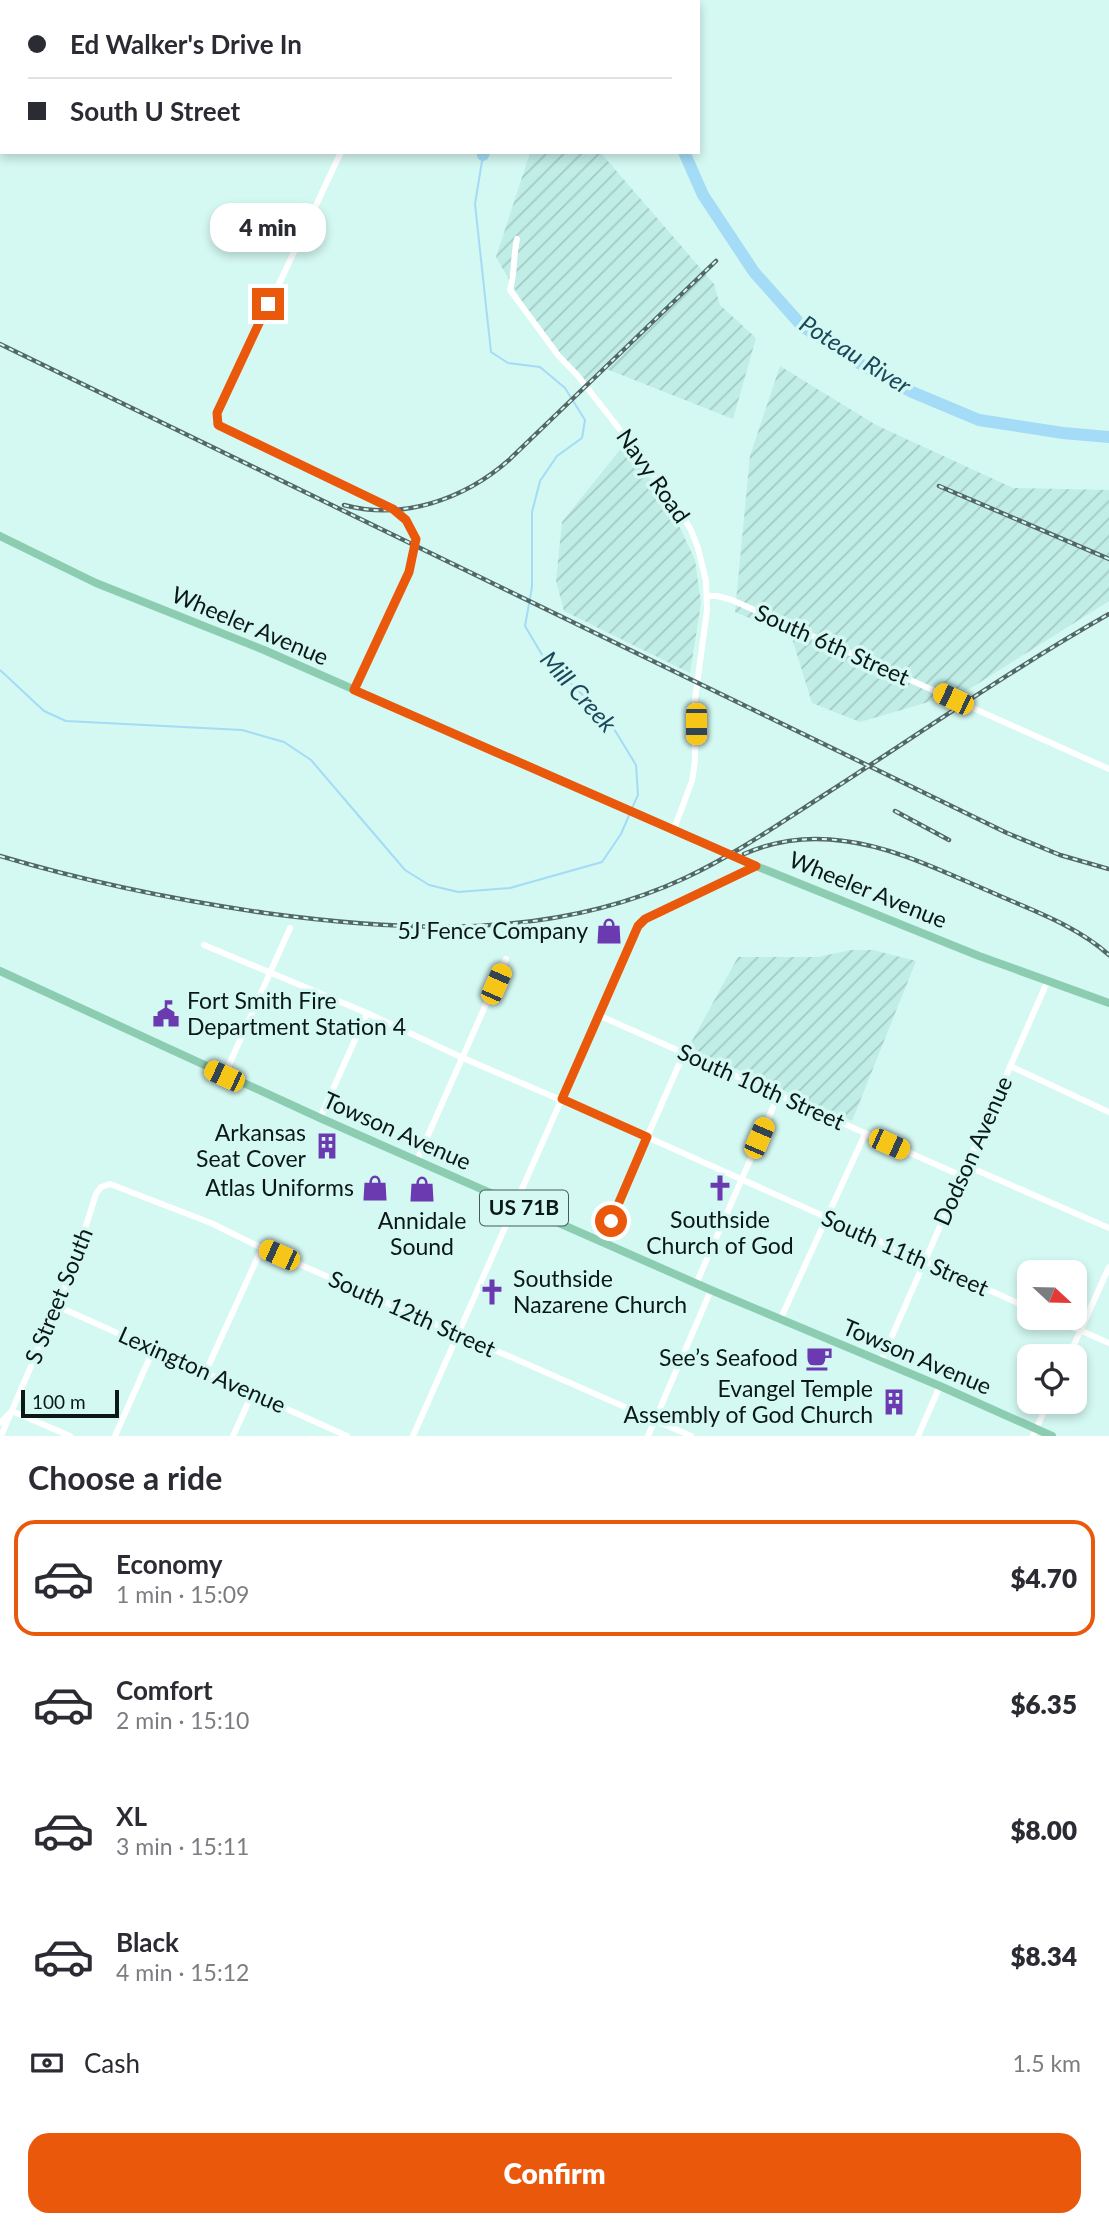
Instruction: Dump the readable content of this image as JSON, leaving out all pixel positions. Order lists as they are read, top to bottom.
{
  "streets": {
    "main road": ["Wheeler Avenue", "Towson Avenue", "US 71B"],
    "street": [
      "Navy Road",
      "South 6th Street",
      "South 10th Street",
      "Dodson Avenue",
      "South 11th Street",
      "S Street South",
      "South 12th Street",
      "Lexington Avenue"
    ]
  },
  "crossings": [
    ["Navy Road", "Wheeler Avenue"],
    ["Navy Road", "South 6th Street"],
    ["Wheeler Avenue", "Dodson Avenue"],
    ["South 10th Street", "Dodson Avenue"],
    ["Towson Avenue", "Dodson Avenue"],
    ["Dodson Avenue", "South 11th Street"],
    ["S Street South", "South 12th Street"],
    ["S Street South", "Lexington Avenue"]
  ],
  "water": ["Poteau River", "Mill Creek"],
  "places": {
    "shop": ["5J Fence Company", "Atlas Uniforms", "Annidale Sound"],
    "public building": ["Fort Smith Fire Department Station 4"],
    "building": ["Arkansas Seat Cover", "Evangel Temple Assembly of God Church"],
    "church": ["Southside Church of God", "Southside Nazarene Church"],
    "cafe": ["See’s Seafood"]
  },
  "scale_bar": "100 m",
  "north": "right",
  "page": {
    "banner": ["Ed Walker's Drive In", "South U Street"],
    "bubble": "4 min",
    "scale": "100 m",
    "heading": "Choose a ride",
    "list": [
      {
        "name": "Economy",
        "note": "1 min · 15:09",
        "value": "$4.70"
      },
      {
        "name": "Comfort",
        "note": "2 min · 15:10",
        "value": "$6.35"
      },
      {
        "name": "XL",
        "note": "3 min · 15:11",
        "value": "$8.00"
      },
      {
        "name": "Black",
        "note": "4 min · 15:12",
        "value": "$8.34"
      }
    ],
    "pay": ["Cash", "1.5 km"],
    "buttons": "Confirm"
  }
}
